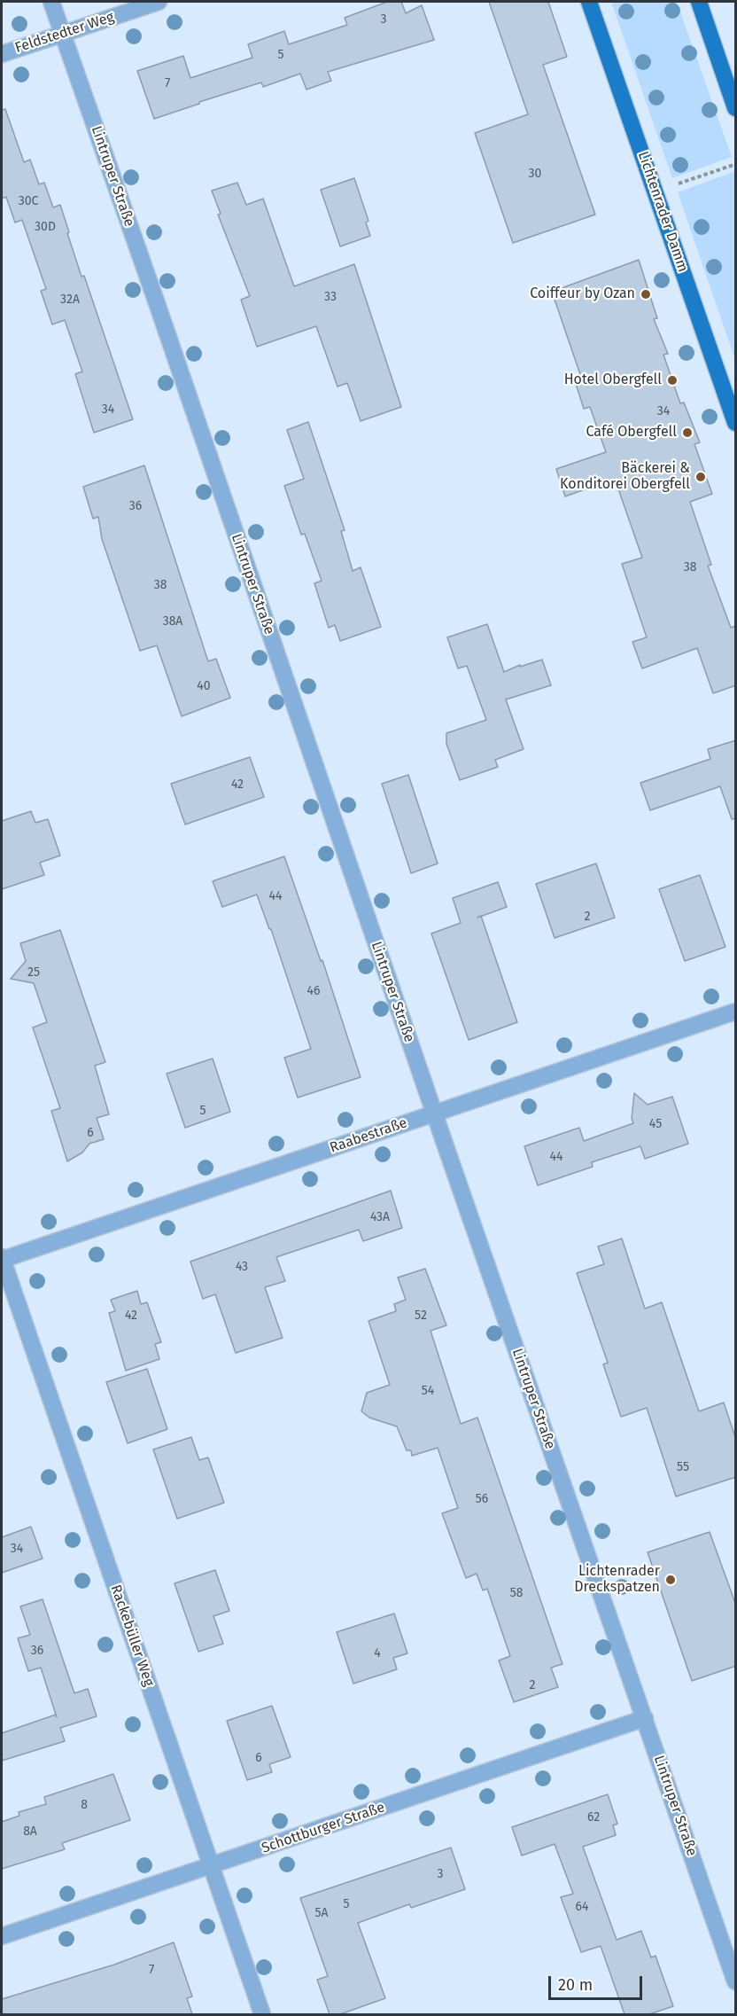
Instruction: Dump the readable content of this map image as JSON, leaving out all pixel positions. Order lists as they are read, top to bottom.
{
  "streets": {
    "main road": ["Lichtenrader Damm"],
    "street": [
      "Feldstedter Weg",
      "Lintruper Straße",
      "Raabestraße",
      "Rackebüller Weg",
      "Schottburger Straße"
    ]
  },
  "crossings": [
    ["Feldstedter Weg", "Lintruper Straße"],
    ["Lintruper Straße", "Raabestraße"],
    ["Lintruper Straße", "Schottburger Straße"],
    ["Raabestraße", "Rackebüller Weg"],
    ["Rackebüller Weg", "Schottburger Straße"]
  ],
  "places": [
    "Coiffeur by Ozan",
    "Hotel Obergfell",
    "Café Obergfell",
    "Bäckerei & Konditorei Obergfell",
    "Lichtenrader Dreckspatzen"
  ],
  "house_numbers": [
    "3",
    "5",
    "7",
    "30",
    "30C",
    "30D",
    "33",
    "32A",
    "34",
    "34",
    "36",
    "38",
    "38",
    "38A",
    "40",
    "42",
    "44",
    "2",
    "25",
    "46",
    "5",
    "45",
    "6",
    "44",
    "43A",
    "43",
    "42",
    "52",
    "54",
    "55",
    "56",
    "34",
    "58",
    "36",
    "4",
    "2",
    "6",
    "8",
    "62",
    "8A",
    "3",
    "5",
    "64",
    "5A",
    "7"
  ],
  "scale_bar": "20 m"
}
